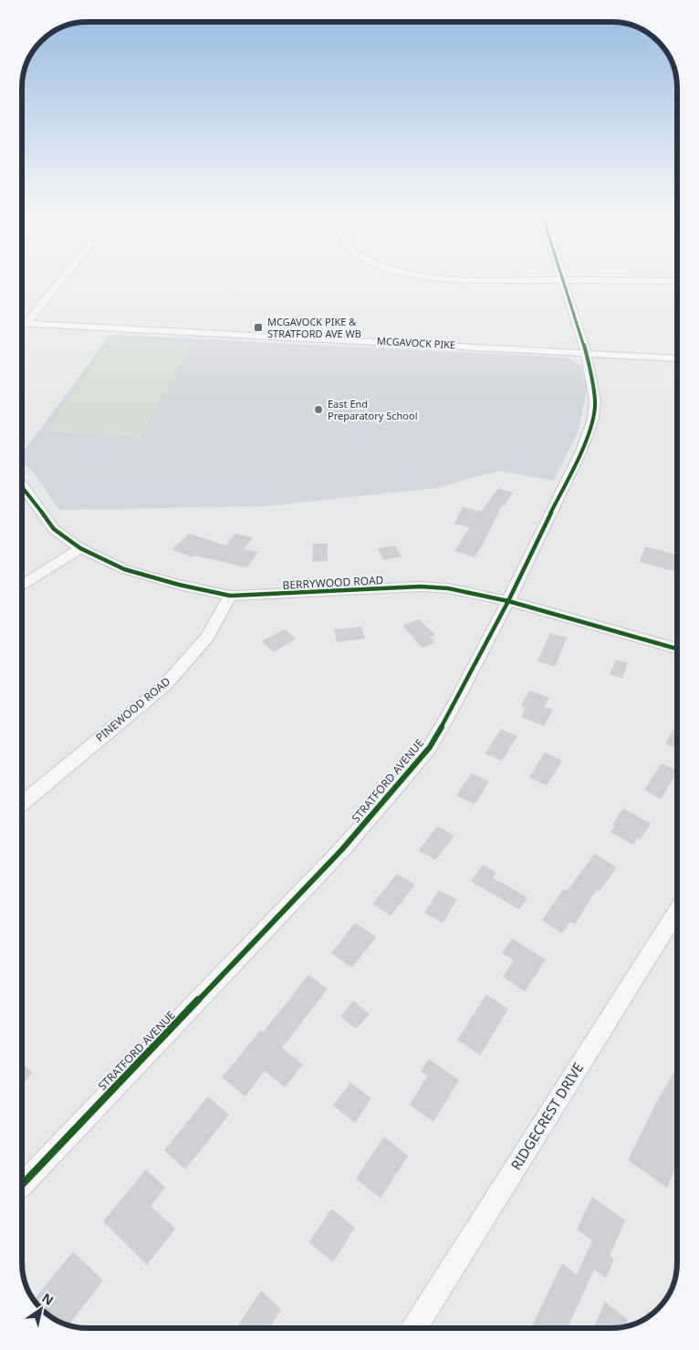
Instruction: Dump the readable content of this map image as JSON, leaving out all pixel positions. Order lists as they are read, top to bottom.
{
  "streets": {
    "street": [
      "MCGAVOCK PIKE",
      "BERRYWOOD ROAD",
      "PINEWOOD ROAD",
      "STRATFORD AVENUE",
      "RIDGECREST DRIVE"
    ]
  },
  "crossings": [
    ["MCGAVOCK PIKE", "STRATFORD AVENUE"],
    ["BERRYWOOD ROAD", "PINEWOOD ROAD"],
    ["BERRYWOOD ROAD", "STRATFORD AVENUE"]
  ],
  "places": {
    "transit": ["MCGAVOCK PIKE & STRATFORD AVE WB"],
    "other": ["East End Preparatory School"]
  },
  "north": "top right"
}
